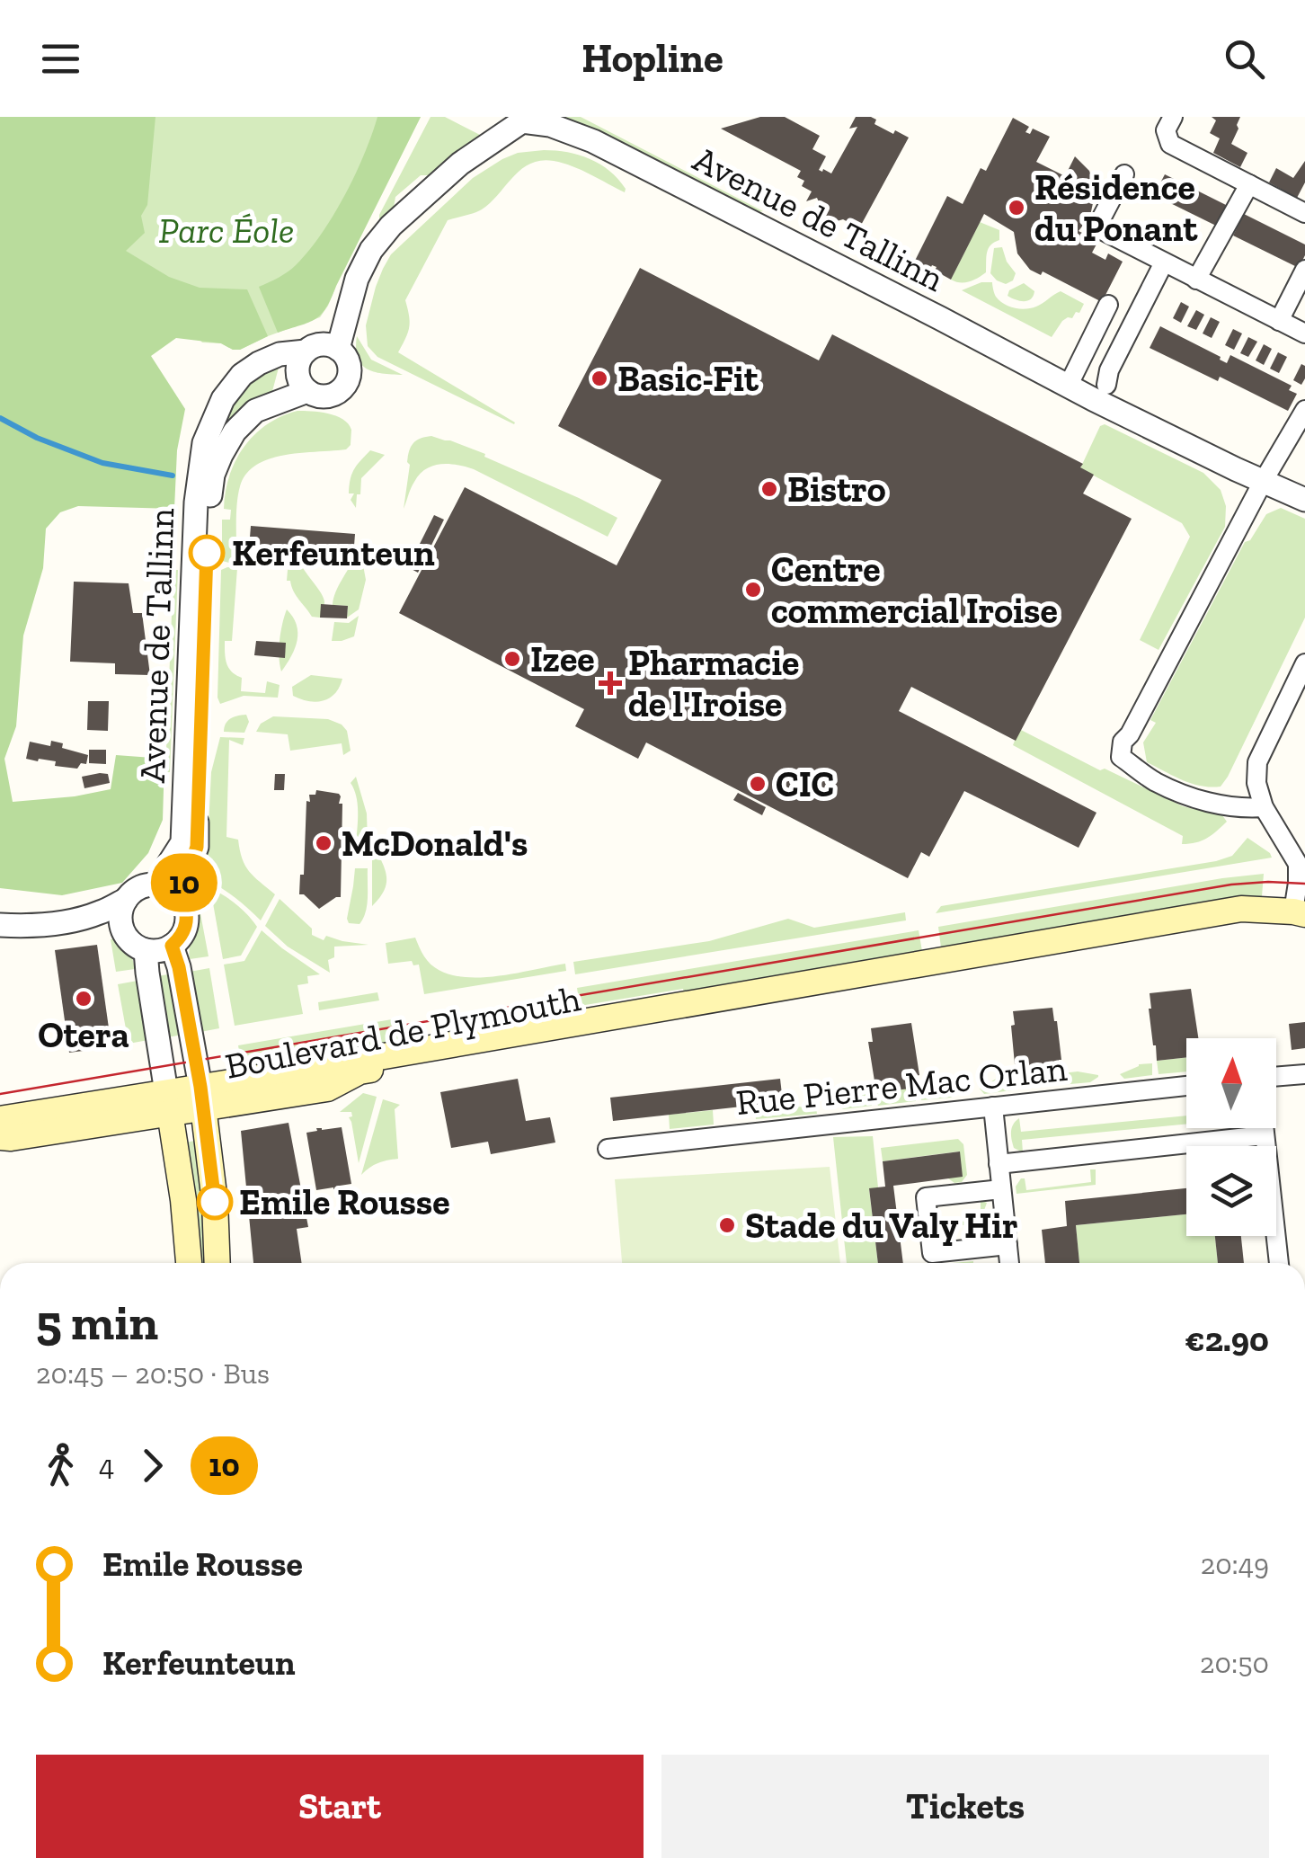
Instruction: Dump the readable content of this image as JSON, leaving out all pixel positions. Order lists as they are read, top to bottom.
{
  "streets": {
    "main road": ["Boulevard de Plymouth"],
    "street": ["Avenue de Tallinn", "Rue Pierre Mac Orlan"]
  },
  "parks": ["Parc Éole"],
  "places": {
    "other": [
      "Résidence du Ponant",
      "Basic-Fit",
      "Bistro",
      "Kerfeunteun",
      "Centre commercial Iroise",
      "Izee",
      "CIC",
      "McDonald's",
      "Otera",
      "Emile Rousse",
      "Stade du Valy Hir"
    ],
    "health": ["Pharmacie de l'Iroise"]
  },
  "lines": ["bus line 10"],
  "north": "top",
  "page": {
    "header": "Hopline",
    "on_map": "10",
    "heading": ["5 min", "20:45 – 20:50 · Bus", "€2.90"],
    "legs": ["4", "10"],
    "list": [
      {
        "name": "Emile Rousse",
        "value": "20:49"
      },
      {
        "name": "Kerfeunteun",
        "value": "20:50"
      }
    ],
    "buttons": ["Start", "Tickets"]
  }
}
